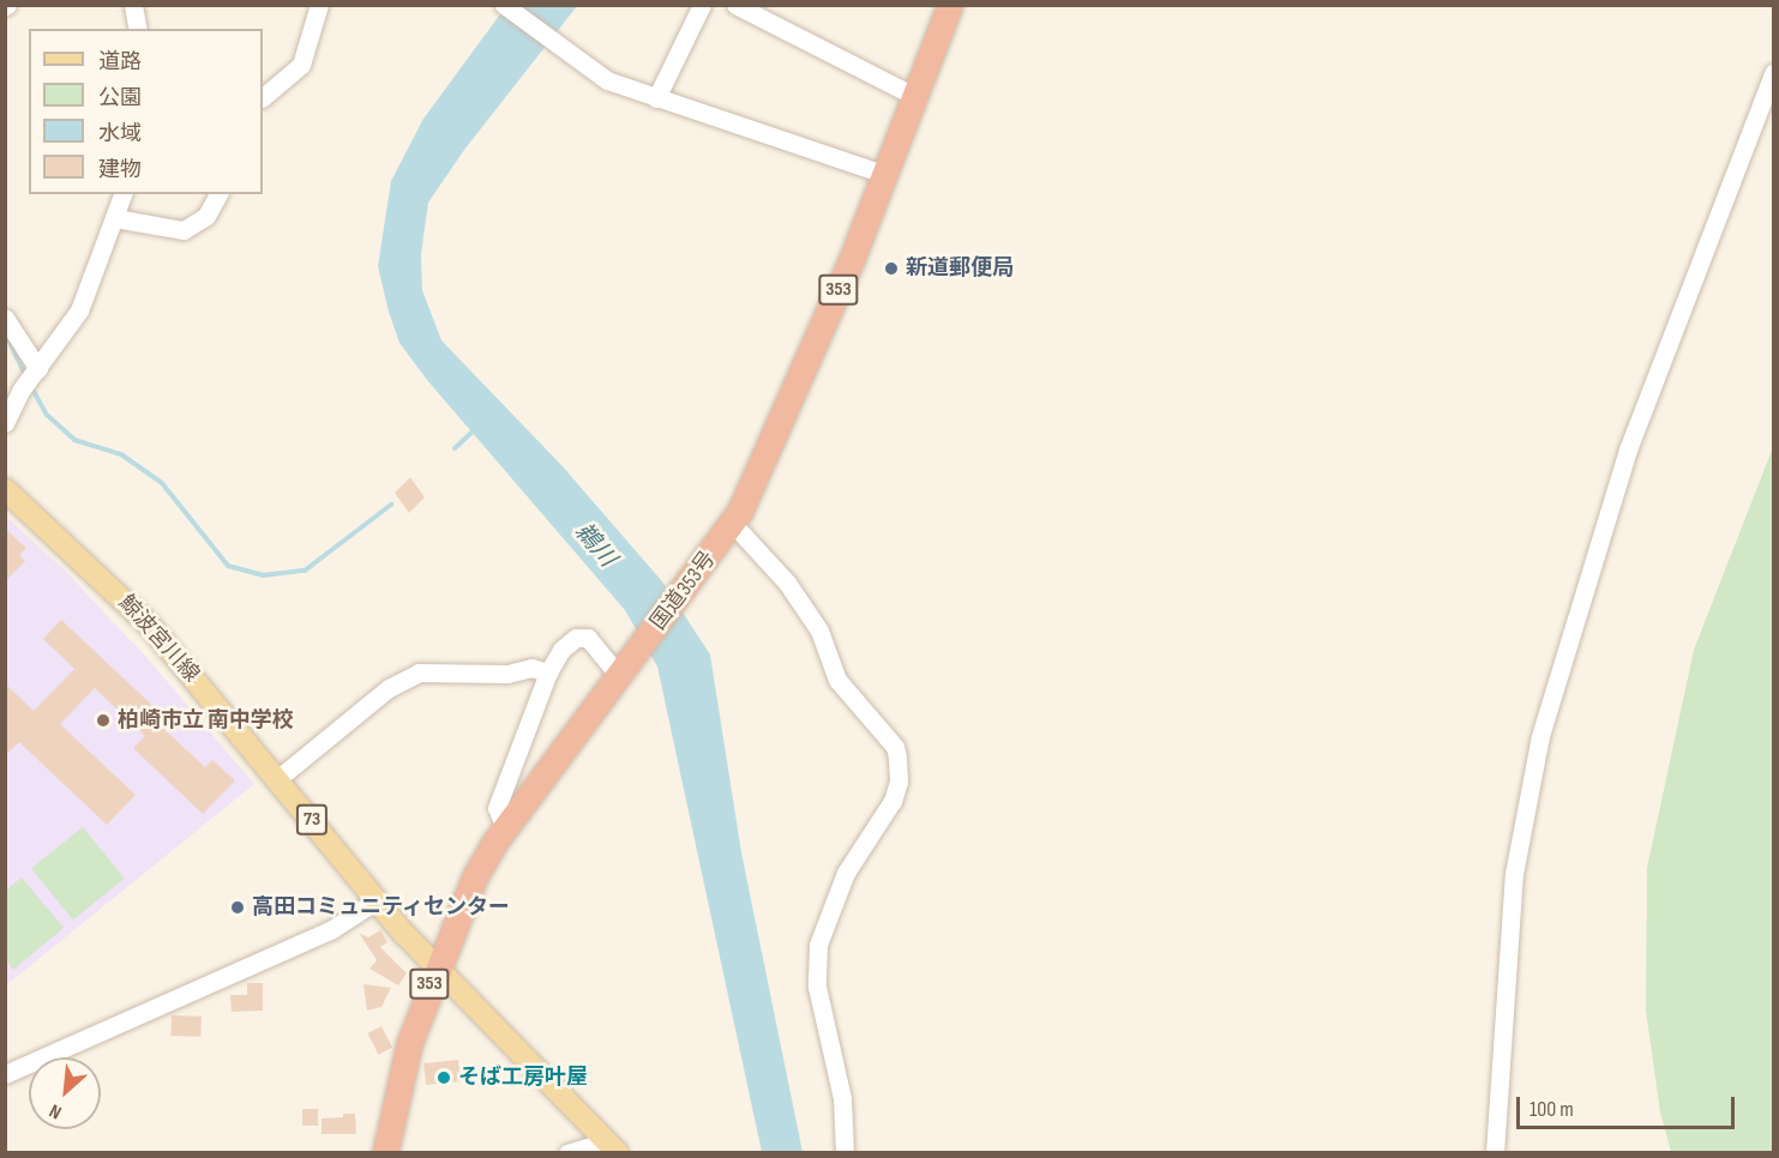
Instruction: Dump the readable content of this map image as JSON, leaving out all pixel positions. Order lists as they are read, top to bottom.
{
  "streets": {
    "highway": ["353", "国道353号"],
    "main road": ["鯨波宮川線", "73"]
  },
  "crossings": [
    ["国道353号", "鯨波宮川線"]
  ],
  "water": ["鵜川"],
  "places": [
    "新道郵便局",
    "柏崎市立 南中学校",
    "高田コミュニティセンター",
    "そば工房叶屋"
  ],
  "legend": [
    "道路",
    "公園",
    "水域",
    "建物"
  ],
  "scale_bar": "100 m",
  "north": "bottom left"
}
